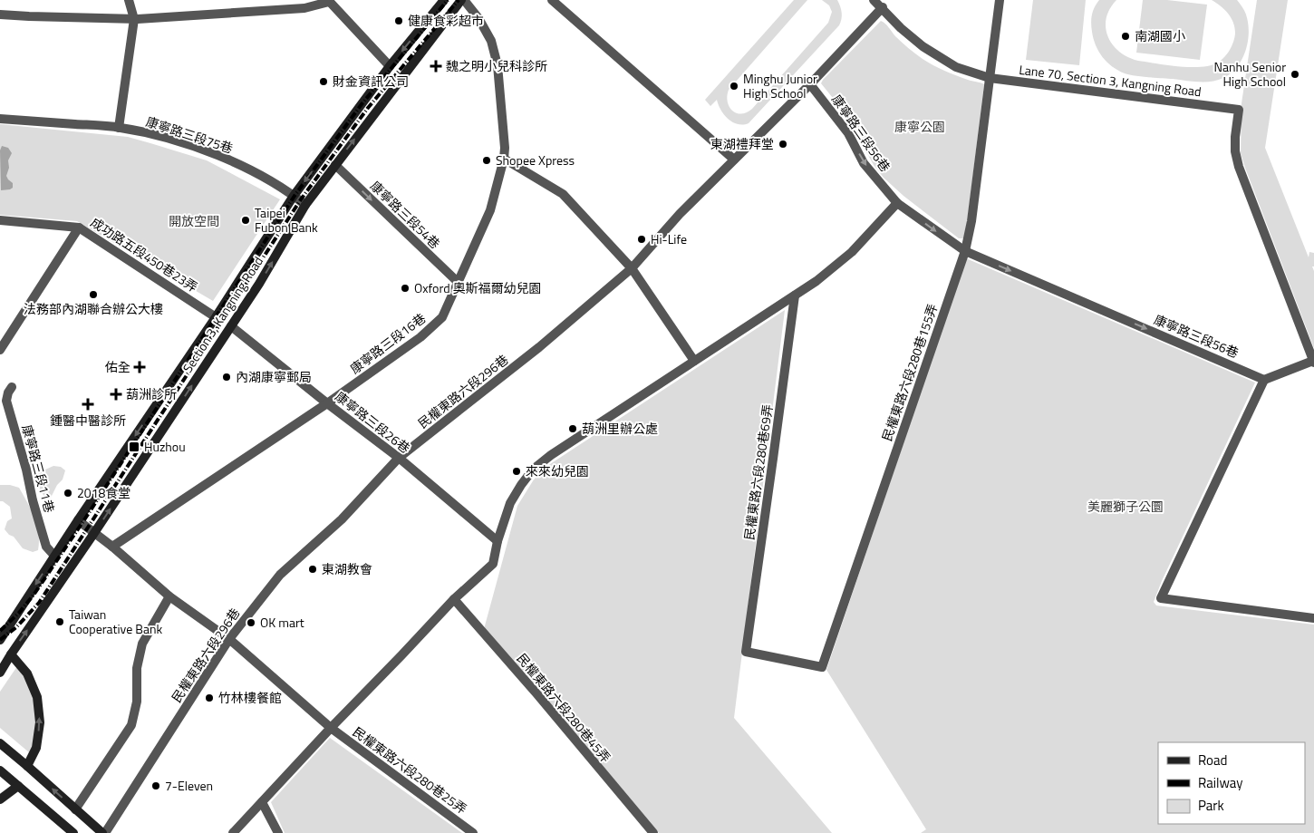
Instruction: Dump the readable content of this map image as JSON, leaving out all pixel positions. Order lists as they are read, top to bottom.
{
  "streets": {
    "main road": ["Section 3, Kangning Road"],
    "street": [
      "Lane 70, Section 3, Kangning Road",
      "康寧路三段56巷",
      "康寧路三段75巷",
      "康寧路三段54巷",
      "成功路五段450巷23弄",
      "康寧路三段16巷",
      "民權東路六段280巷155弄",
      "民權東路六段296巷",
      "康寧路三段26巷",
      "康寧路三段11巷",
      "民權東路六段280巷69弄",
      "民權東路六段280巷45弄",
      "民權東路六段280巷25弄"
    ]
  },
  "crossings": [
    ["Lane 70, Section 3, Kangning Road", "民權東路六段280巷155弄"],
    ["Lane 70, Section 3, Kangning Road", "民權東路六段296巷"],
    ["康寧路三段56巷", "民權東路六段280巷155弄"],
    ["康寧路三段56巷", "民權東路六段296巷"],
    ["康寧路三段75巷", "Section 3, Kangning Road"],
    ["康寧路三段54巷", "Section 3, Kangning Road"],
    ["康寧路三段54巷", "康寧路三段16巷"],
    ["成功路五段450巷23弄", "Section 3, Kangning Road"],
    ["Section 3, Kangning Road", "康寧路三段16巷"],
    ["Section 3, Kangning Road", "康寧路三段26巷"],
    ["Section 3, Kangning Road", "康寧路三段11巷"],
    ["康寧路三段16巷", "康寧路三段26巷"],
    ["民權東路六段280巷155弄", "民權東路六段280巷69弄"],
    ["民權東路六段296巷", "康寧路三段26巷"],
    ["民權東路六段296巷", "民權東路六段280巷25弄"]
  ],
  "one_way": ["康寧路三段56巷", "康寧路三段54巷"],
  "parks": ["康寧公園", "開放空間", "美麗獅子公圜"],
  "places": {
    "other": [
      "健康食彩超市",
      "南湖國小",
      "Nanhu Senior High School",
      "財金資訊公司",
      "Minghu Junior High School",
      "東湖禮拜堂",
      "Shopee Xpress",
      "Taipei Fubon Bank",
      "Hi-Life",
      "Oxford 奧斯福爾幼兒園",
      "法務部內湖聯合辦公大樓",
      "內湖康寧郵局",
      "葫洲里辦公處",
      "來來幼兒園",
      "2018食堂",
      "東湖教會",
      "Taiwan Cooperative Bank",
      "OK mart",
      "竹林樓餐館",
      "7-Eleven"
    ],
    "health": [
      "魏之明小兒科診所",
      "佑全",
      "葫洲診所",
      "鍾醫中醫診所"
    ],
    "transit": ["Huzhou"]
  },
  "legend": ["Road", "Railway", "Park"]
}
